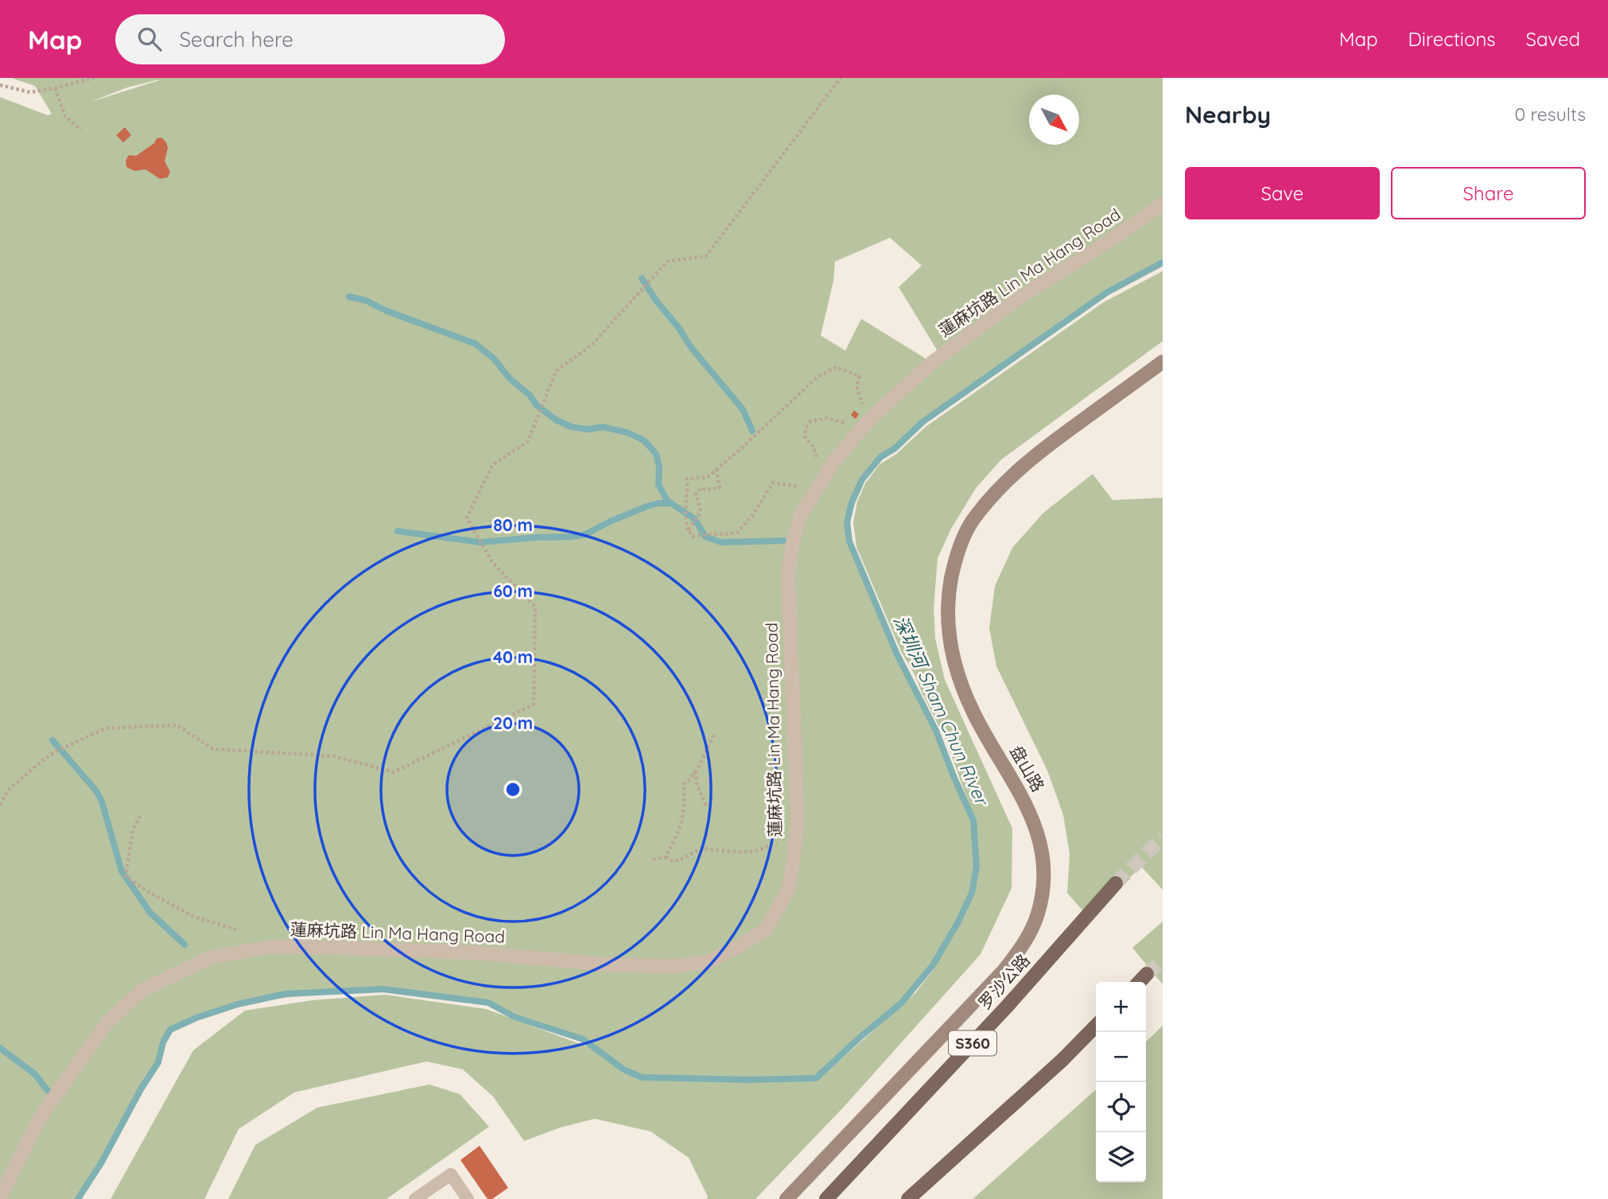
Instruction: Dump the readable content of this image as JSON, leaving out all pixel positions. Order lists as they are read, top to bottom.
{
  "streets": {
    "main road": ["盘山路", "罗沙公路", "S360"],
    "street": ["蓮麻坑路 Lin Ma Hang Road"]
  },
  "water": ["深圳河 Sham Chun River"],
  "north": "bottom right",
  "page": {
    "header": "Map",
    "search": "Search here",
    "nav": ["Map", "Directions", "Saved"],
    "heading": ["Nearby", "0 results"],
    "buttons": ["Save", "Share"],
    "map_buttons": ["+", "−"]
  },
  "rings": [
    "80 m",
    "60 m",
    "40 m",
    "20 m"
  ]
}
